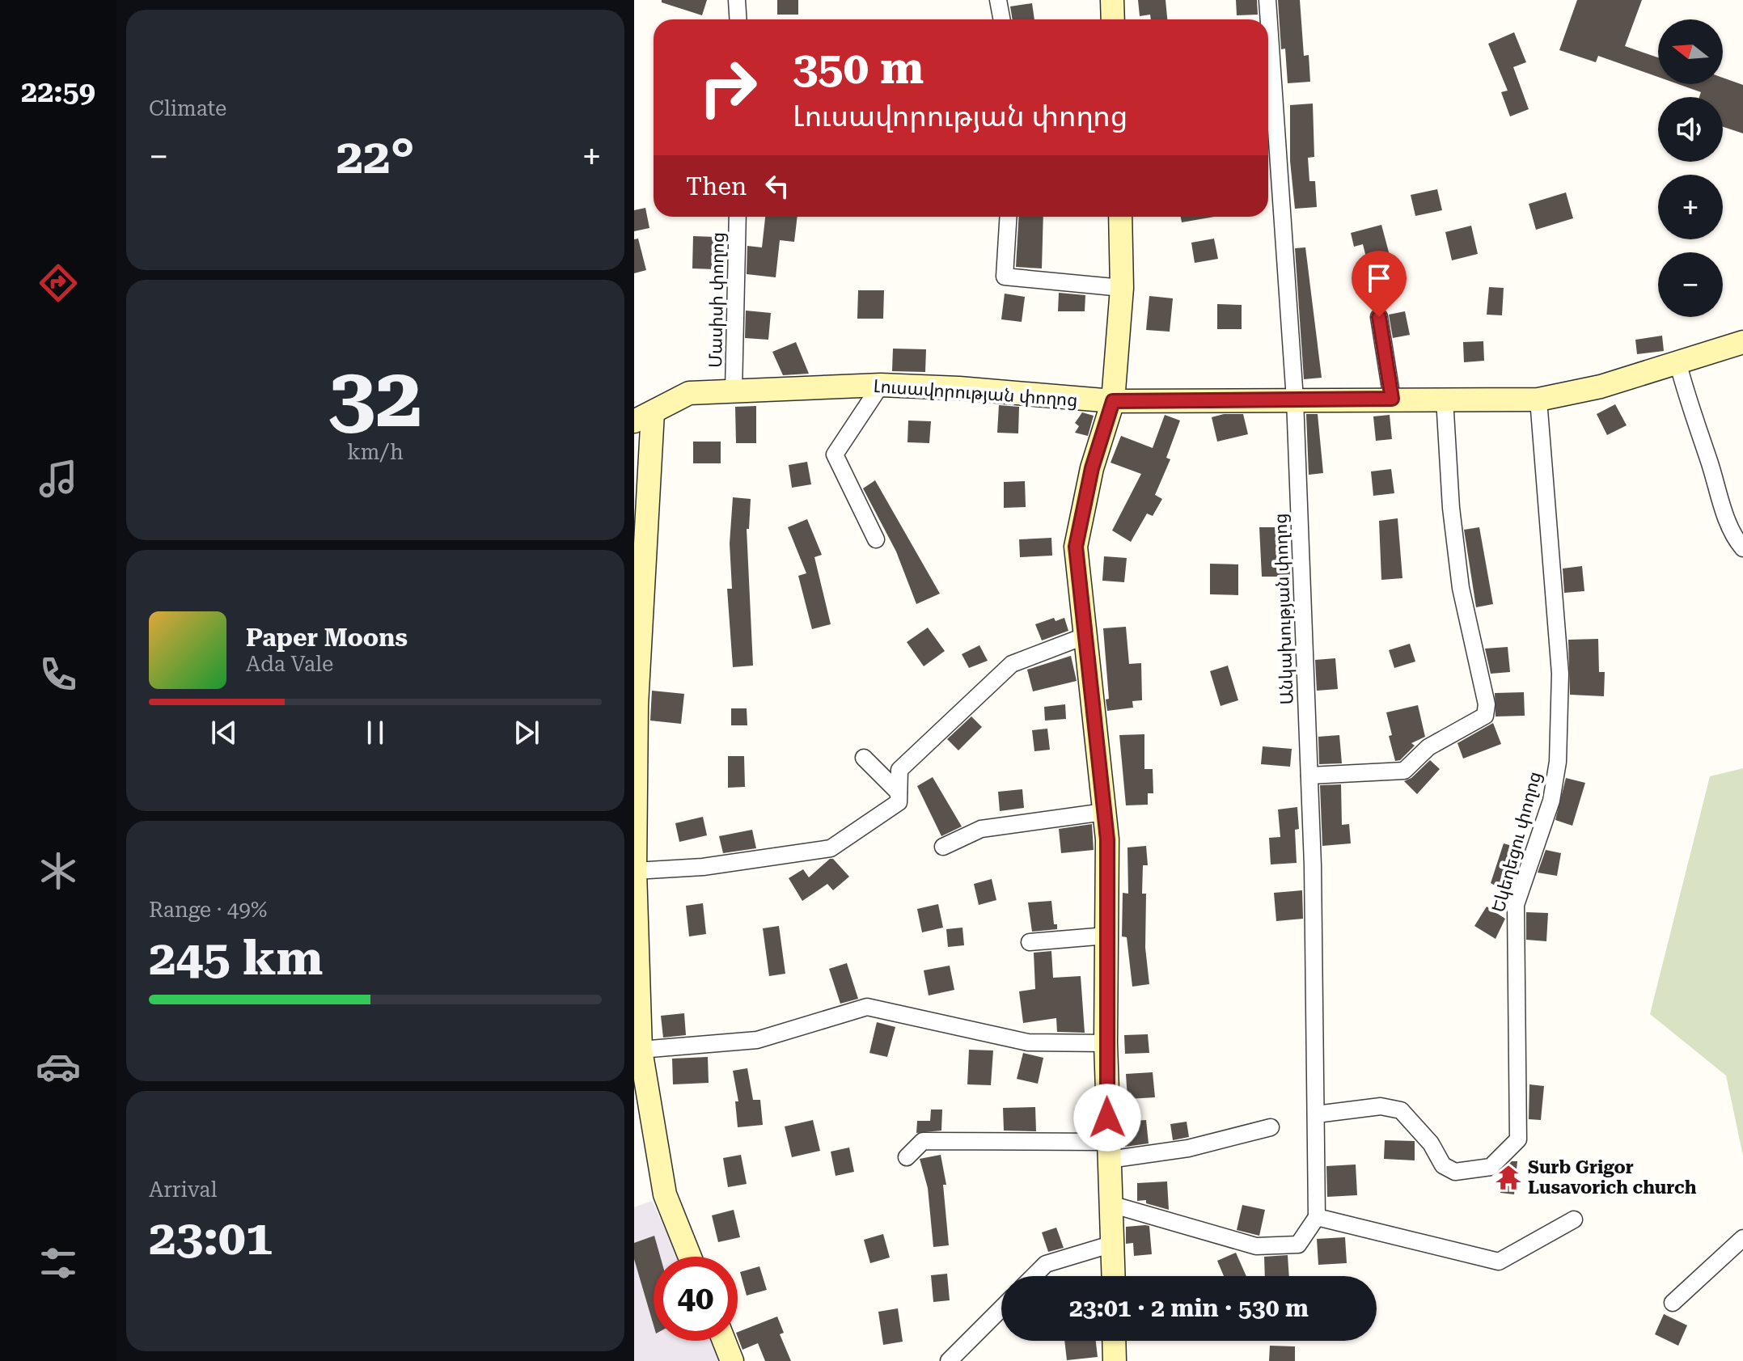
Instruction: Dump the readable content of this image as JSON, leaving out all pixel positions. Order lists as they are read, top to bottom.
{
  "streets": {
    "street": [
      "Մասիսի փողոց",
      "Լուսավորության փողոց",
      "Անկախության փողոց",
      "Եկեղեցու փողոց"
    ]
  },
  "crossings": [
    ["Մասիսի փողոց", "Լուսավորության փողոց"],
    ["Լուսավորության փողոց", "Անկախության փողոց"],
    ["Լուսավորության փողոց", "Եկեղեցու փողոց"],
    ["Անկախության փողոց", "Եկեղեցու փողոց"]
  ],
  "places": {
    "temple": ["Surb Grigor Lusavorich church"]
  },
  "north": "left",
  "page": {
    "tabs": "22:59",
    "tile": [
      "Climate",
      ["32", "km/h"],
      ["Range · 49%", "245 km"],
      ["Arrival", "23:01"]
    ],
    "map_buttons": ["+", "−"],
    "turn": ["350 m", "Լուսավորության փողոց"],
    "heat": ["−", "22°", "+"],
    "then": "Then",
    "song": ["Paper Moons", "Ada Vale"],
    "limit": "40",
    "trip": "23:01 · 2 min · 530 m"
  }
}
